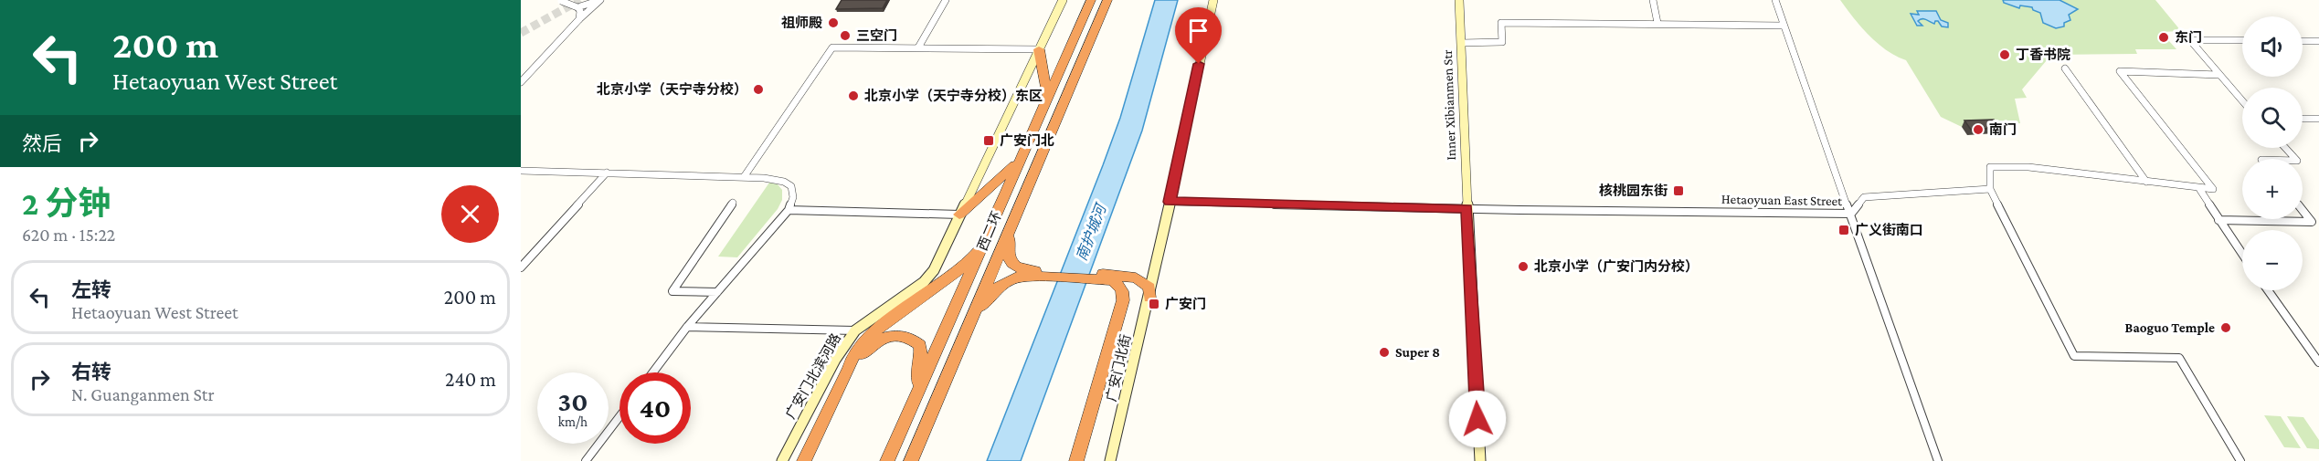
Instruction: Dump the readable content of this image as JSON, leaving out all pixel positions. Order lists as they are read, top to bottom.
{
  "streets": {
    "highway": ["西二环"],
    "street": [
      "Inner Xibianmen Str",
      "Hetaoyuan East Street",
      "广安门北街",
      "广安门北滨河路"
    ]
  },
  "crossings": [
    ["Inner Xibianmen Str", "Hetaoyuan East Street"],
    ["Hetaoyuan East Street", "广安门北街"]
  ],
  "water": ["南护城河"],
  "places": {
    "other": [
      "祖师殿",
      "三空门",
      "东门",
      "丁香书院",
      "北京小学（天宁寺分校）",
      "北京小学（天宁寺分校）东区",
      "南门",
      "北京小学（广安门内分校）",
      "Baoguo Temple",
      "Super 8"
    ],
    "transit": [
      "广安门北",
      "核桃园东街",
      "广义街南口",
      "广安门"
    ]
  },
  "page": {
    "turn": ["200 m", "Hetaoyuan West Street"],
    "map_buttons": ["+", "−"],
    "then": "然后",
    "heading": ["2 分钟", "620 m · 15:22"],
    "list": [
      {
        "name": "左转",
        "note": "Hetaoyuan West Street",
        "value": "200 m"
      },
      {
        "name": "右转",
        "note": "N. Guanganmen Str",
        "value": "240 m"
      }
    ],
    "speed": "30 km/h",
    "limit": "40"
  }
}
